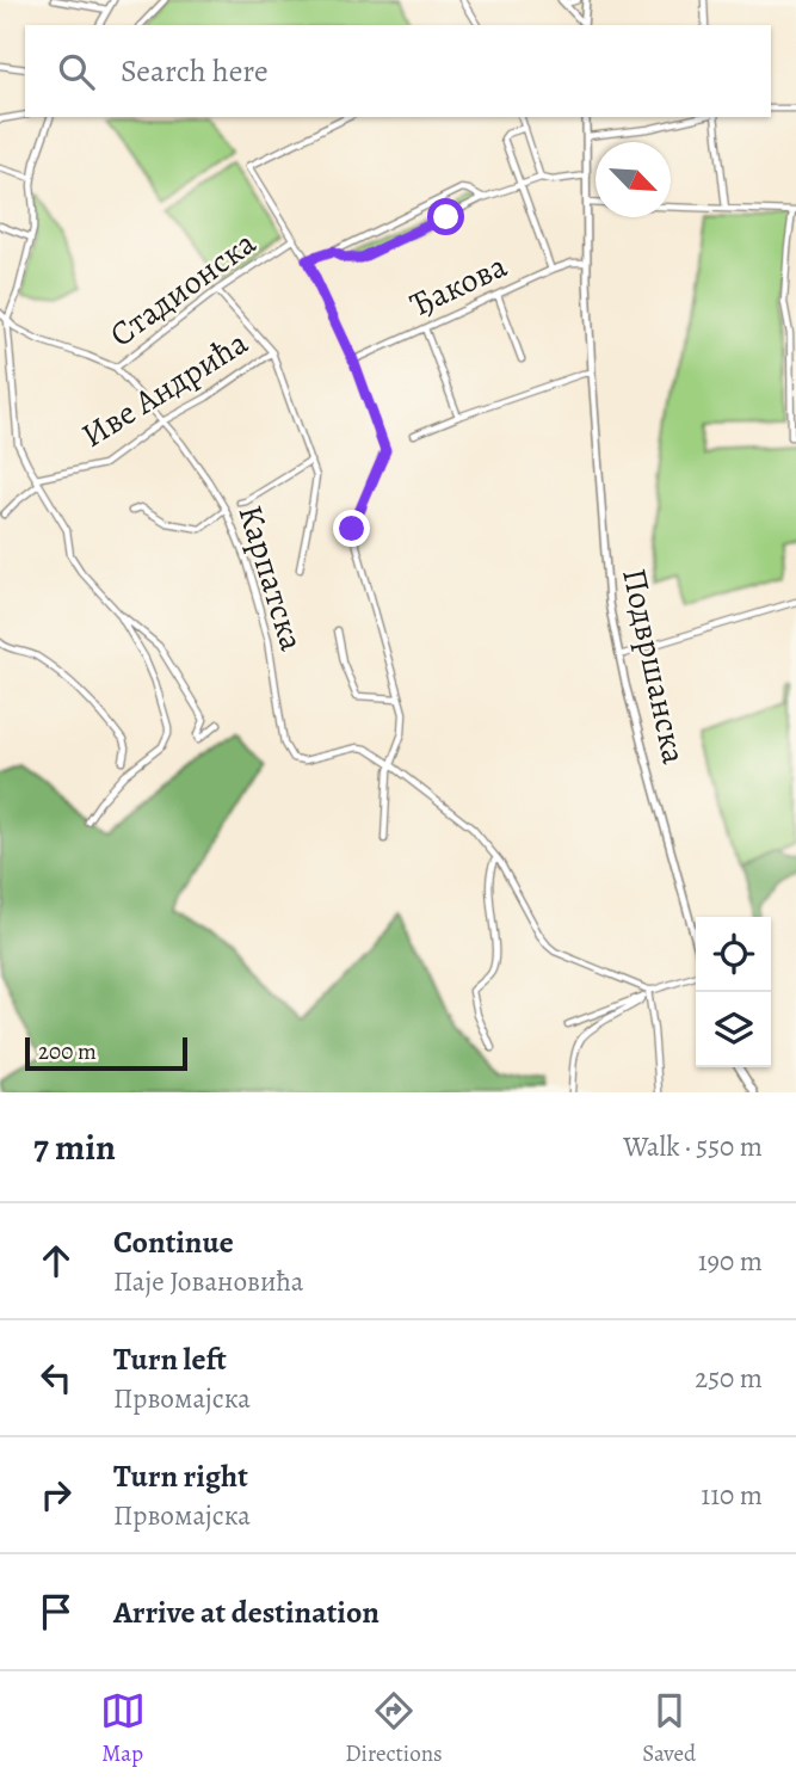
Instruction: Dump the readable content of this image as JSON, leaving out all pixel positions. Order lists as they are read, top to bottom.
{
  "streets": {
    "street": [
      "Ђакова",
      "Стадионска",
      "Иве Андрића",
      "Карпатска",
      "Подвршанска"
    ]
  },
  "crossings": [
    ["Ђакова", "Подвршанска"],
    ["Стадионска", "Иве Андрића"],
    ["Стадионска", "Карпатска"],
    ["Иве Андрића", "Карпатска"]
  ],
  "scale_bar": "200 m",
  "north": "bottom right",
  "page": {
    "search": "Search here",
    "scale": "200 m",
    "heading": ["7 min", "Walk · 550 m"],
    "list": [
      ["Continue", "Паје Јовановића", "190 m"],
      ["Turn left", "Првомајска", "250 m"],
      ["Turn right", "Првомајска", "110 m"],
      "Arrive at destination"
    ],
    "nav": ["Map", "Directions", "Saved"]
  }
}
